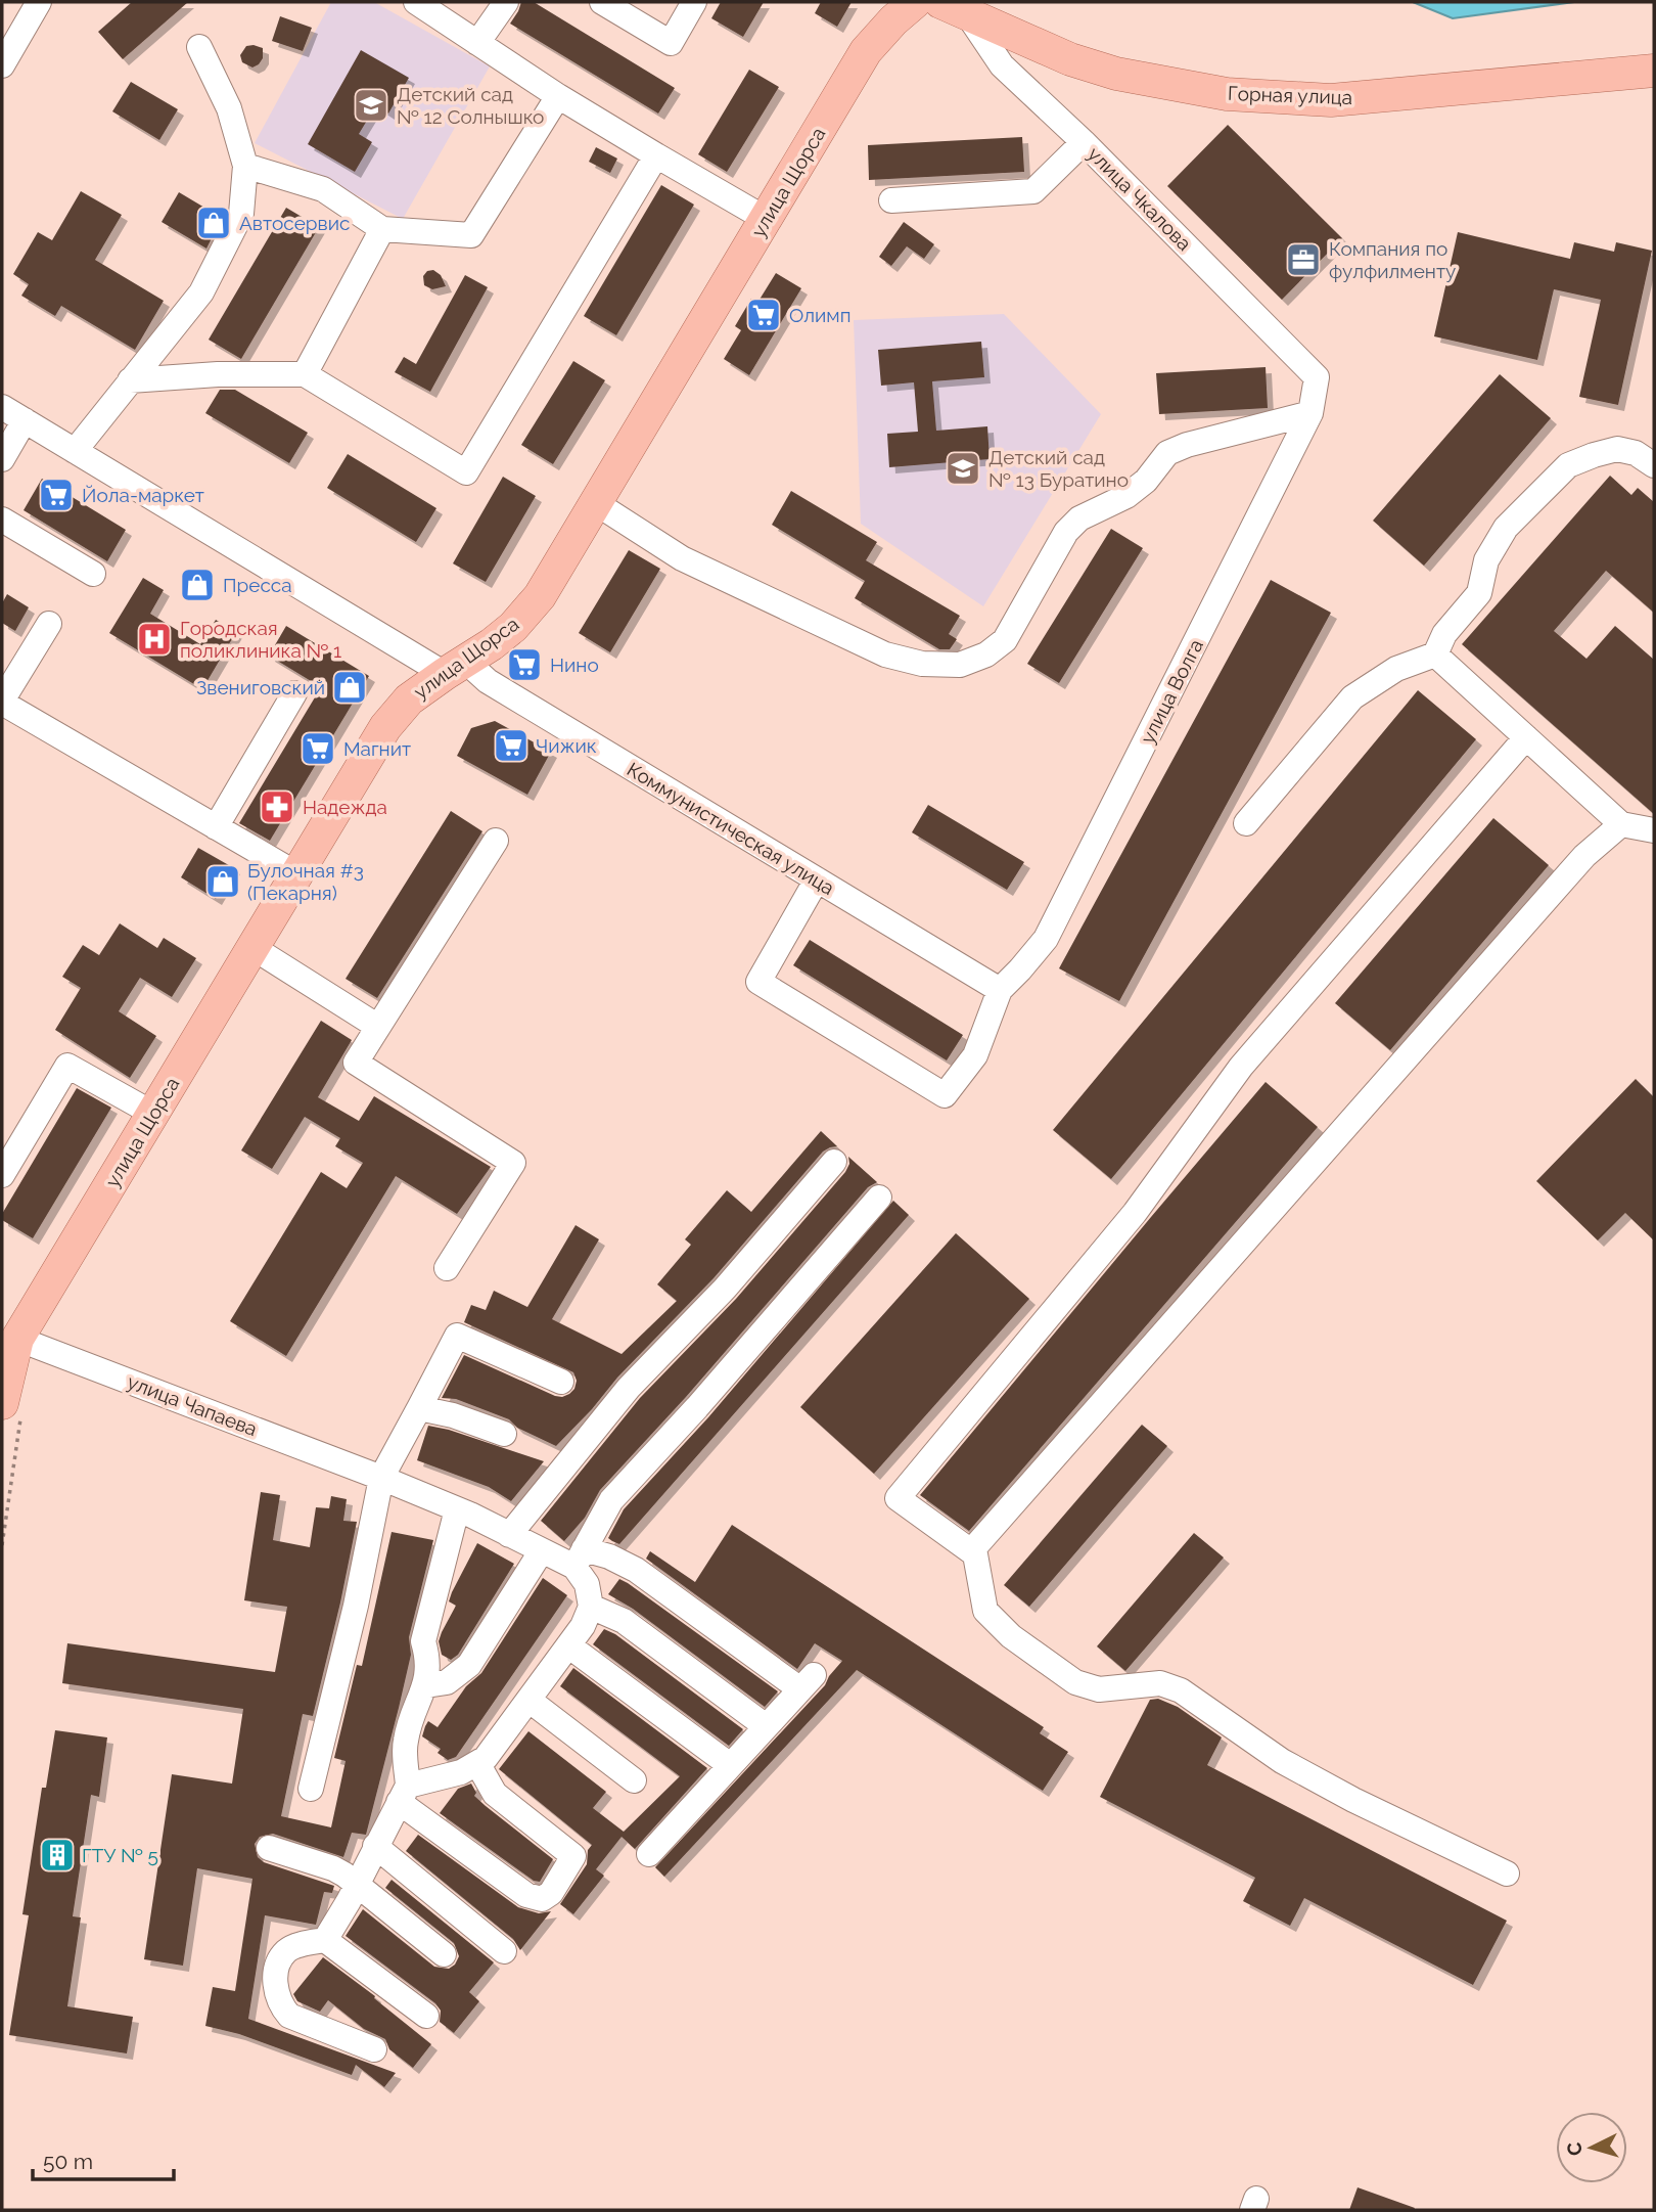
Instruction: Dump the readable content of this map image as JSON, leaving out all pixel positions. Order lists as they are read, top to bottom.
{
  "streets": {
    "main road": ["Горная улица", "улица Щорса"],
    "street": [
      "улица Чкалова",
      "улица Волга",
      "Коммунистическая улица",
      "улица Чапаева"
    ]
  },
  "crossings": [
    ["Горная улица", "улица Чкалова"],
    ["улица Щорса", "Коммунистическая улица"],
    ["улица Щорса", "улица Чапаева"],
    ["улица Чкалова", "улица Волга"],
    ["улица Волга", "Коммунистическая улица"]
  ],
  "places": {
    "school or university": ["Детский сад № 12 Солнышко", "Детский сад № 13 Буратино"],
    "shop": [
      "Автосервис",
      "Пресса",
      "Звениговский",
      "Булочная #3 (Пекарня)"
    ],
    "office": ["Компания по фулфилменту"],
    "supermarket": [
      "Олимп",
      "Йола-маркет",
      "Нино",
      "Чижик",
      "Магнит"
    ],
    "hospital": ["Городская поликлиника № 1"],
    "pharmacy": ["Надежда"],
    "building": ["ГТУ № 5"]
  },
  "scale_bar": "50 m",
  "north": "left"
}
